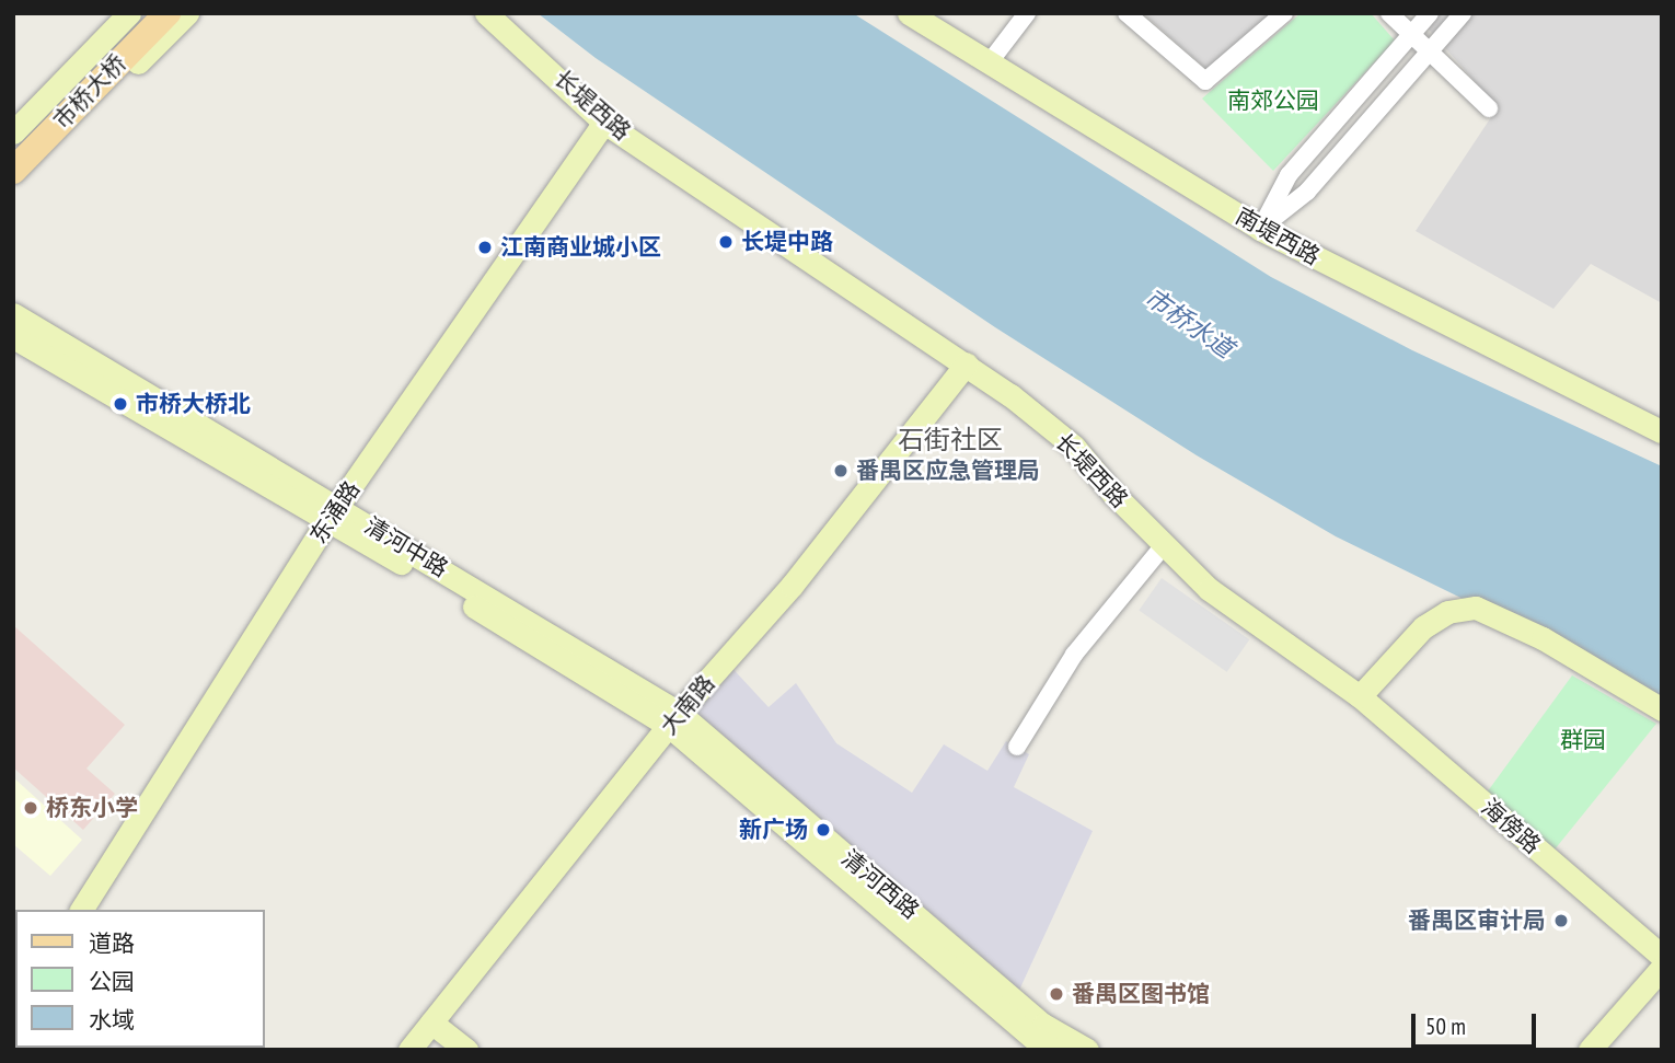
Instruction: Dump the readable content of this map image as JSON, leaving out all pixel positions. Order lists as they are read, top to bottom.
{
  "streets": {
    "main road": ["市桥大桥"],
    "street": [
      "长堤西路",
      "南堤西路",
      "东涌路",
      "清河中路",
      "大南路",
      "海傍路",
      "清河西路"
    ]
  },
  "crossings": [
    ["长堤西路", "东涌路"],
    ["长堤西路", "大南路"],
    ["长堤西路", "海傍路"],
    ["东涌路", "清河中路"],
    ["清河中路", "大南路"],
    ["清河中路", "清河西路"],
    ["大南路", "清河西路"]
  ],
  "districts": ["石街社区"],
  "water": ["市桥水道"],
  "parks": ["南郊公园", "群园"],
  "places": [
    "长堤中路",
    "江南商业城小区",
    "市桥大桥北",
    "番禺区应急管理局",
    "桥东小学",
    "新广场",
    "番禺区审计局",
    "番禺区图书馆"
  ],
  "legend": ["道路", "公园", "水域"],
  "scale_bar": "50 m"
}
